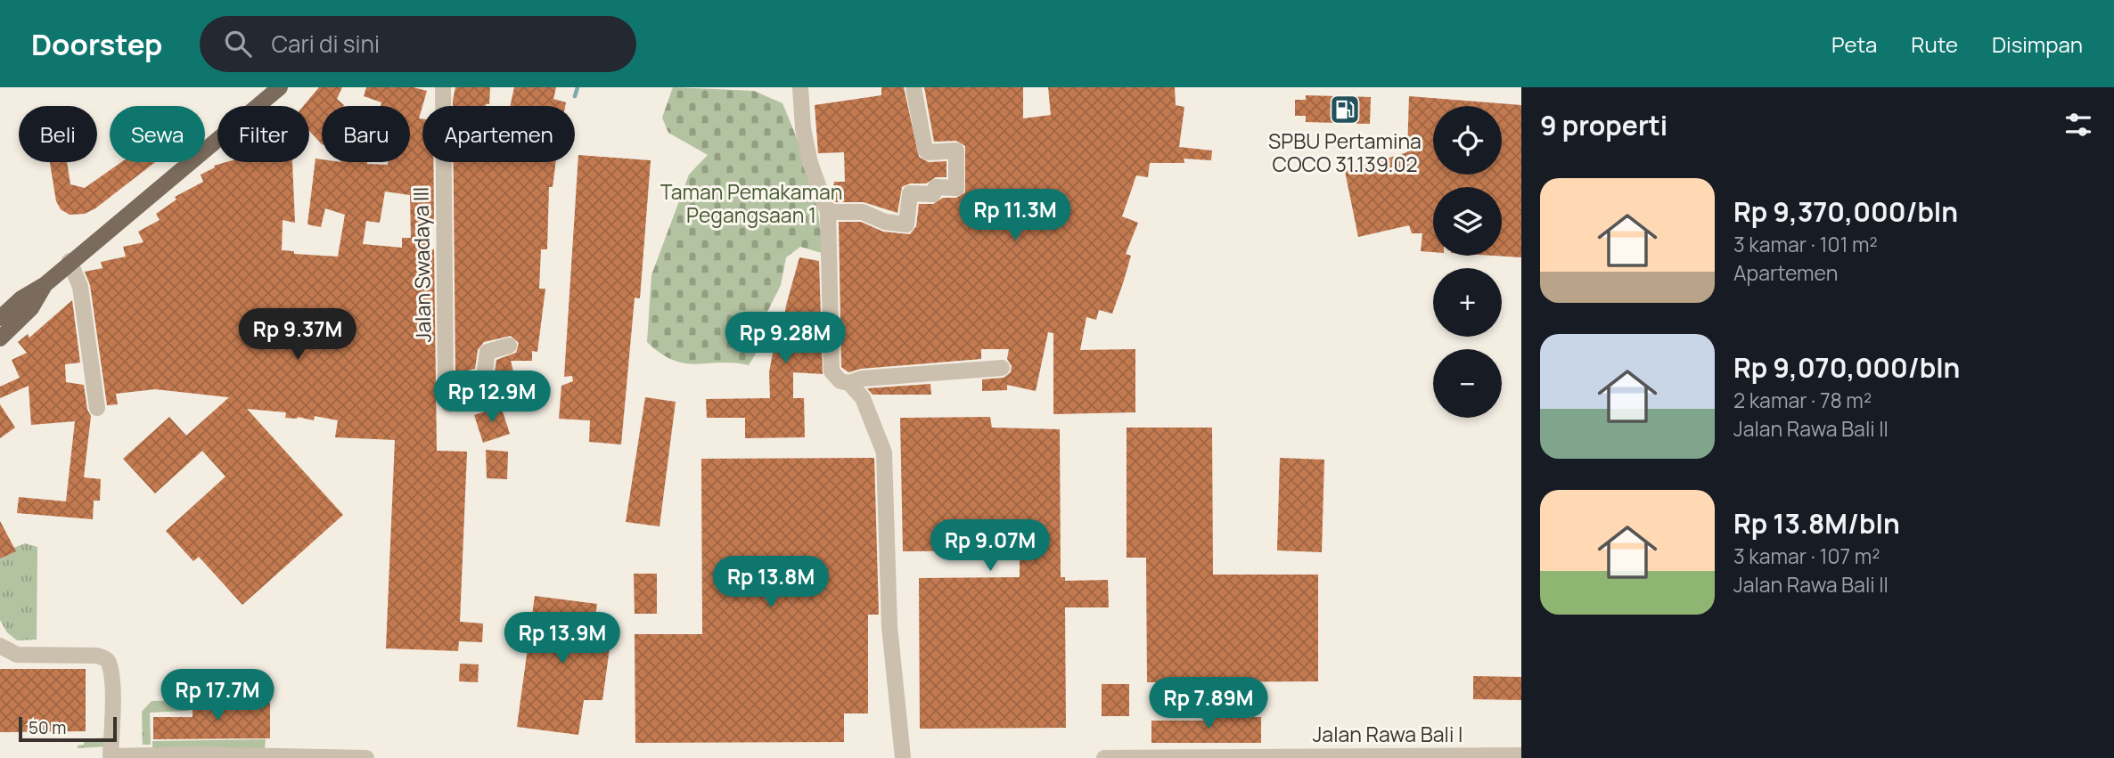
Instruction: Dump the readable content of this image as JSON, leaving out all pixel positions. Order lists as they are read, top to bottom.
{
  "streets": {
    "street": ["Jalan Swadaya III", "Jalan Rawa Bali I"]
  },
  "parks": ["Taman Pemakaman Pegangsaan 1"],
  "places": {
    "fuel station": ["SPBU Pertamina COCO 31.139.02"]
  },
  "scale_bar": "50 m",
  "page": {
    "header": "Doorstep",
    "search": "Cari di sini",
    "nav": ["Peta", "Rute", "Disimpan"],
    "heading": "9 properti",
    "map_buttons": ["+", "−"],
    "chip": [
      "Beli",
      "Sewa",
      "Filter",
      "Baru",
      "Apartemen"
    ],
    "list": [
      {
        "name": "Rp 9,370,000/bln",
        "note": "3 kamar · 101 m² · Apartemen"
      },
      {
        "name": "Rp 9,070,000/bln",
        "note": "2 kamar · 78 m² · Jalan Rawa Bali II"
      },
      {
        "name": "Rp 13.8M/bln",
        "note": "3 kamar · 107 m² · Jalan Rawa Bali II"
      }
    ],
    "price": [
      "Rp 11.3M",
      "Rp 9.37M",
      "Rp 9.28M",
      "Rp 12.9M",
      "Rp 9.07M",
      "Rp 13.8M",
      "Rp 13.9M",
      "Rp 17.7M",
      "Rp 7.89M"
    ],
    "scale": "50 m"
  }
}
